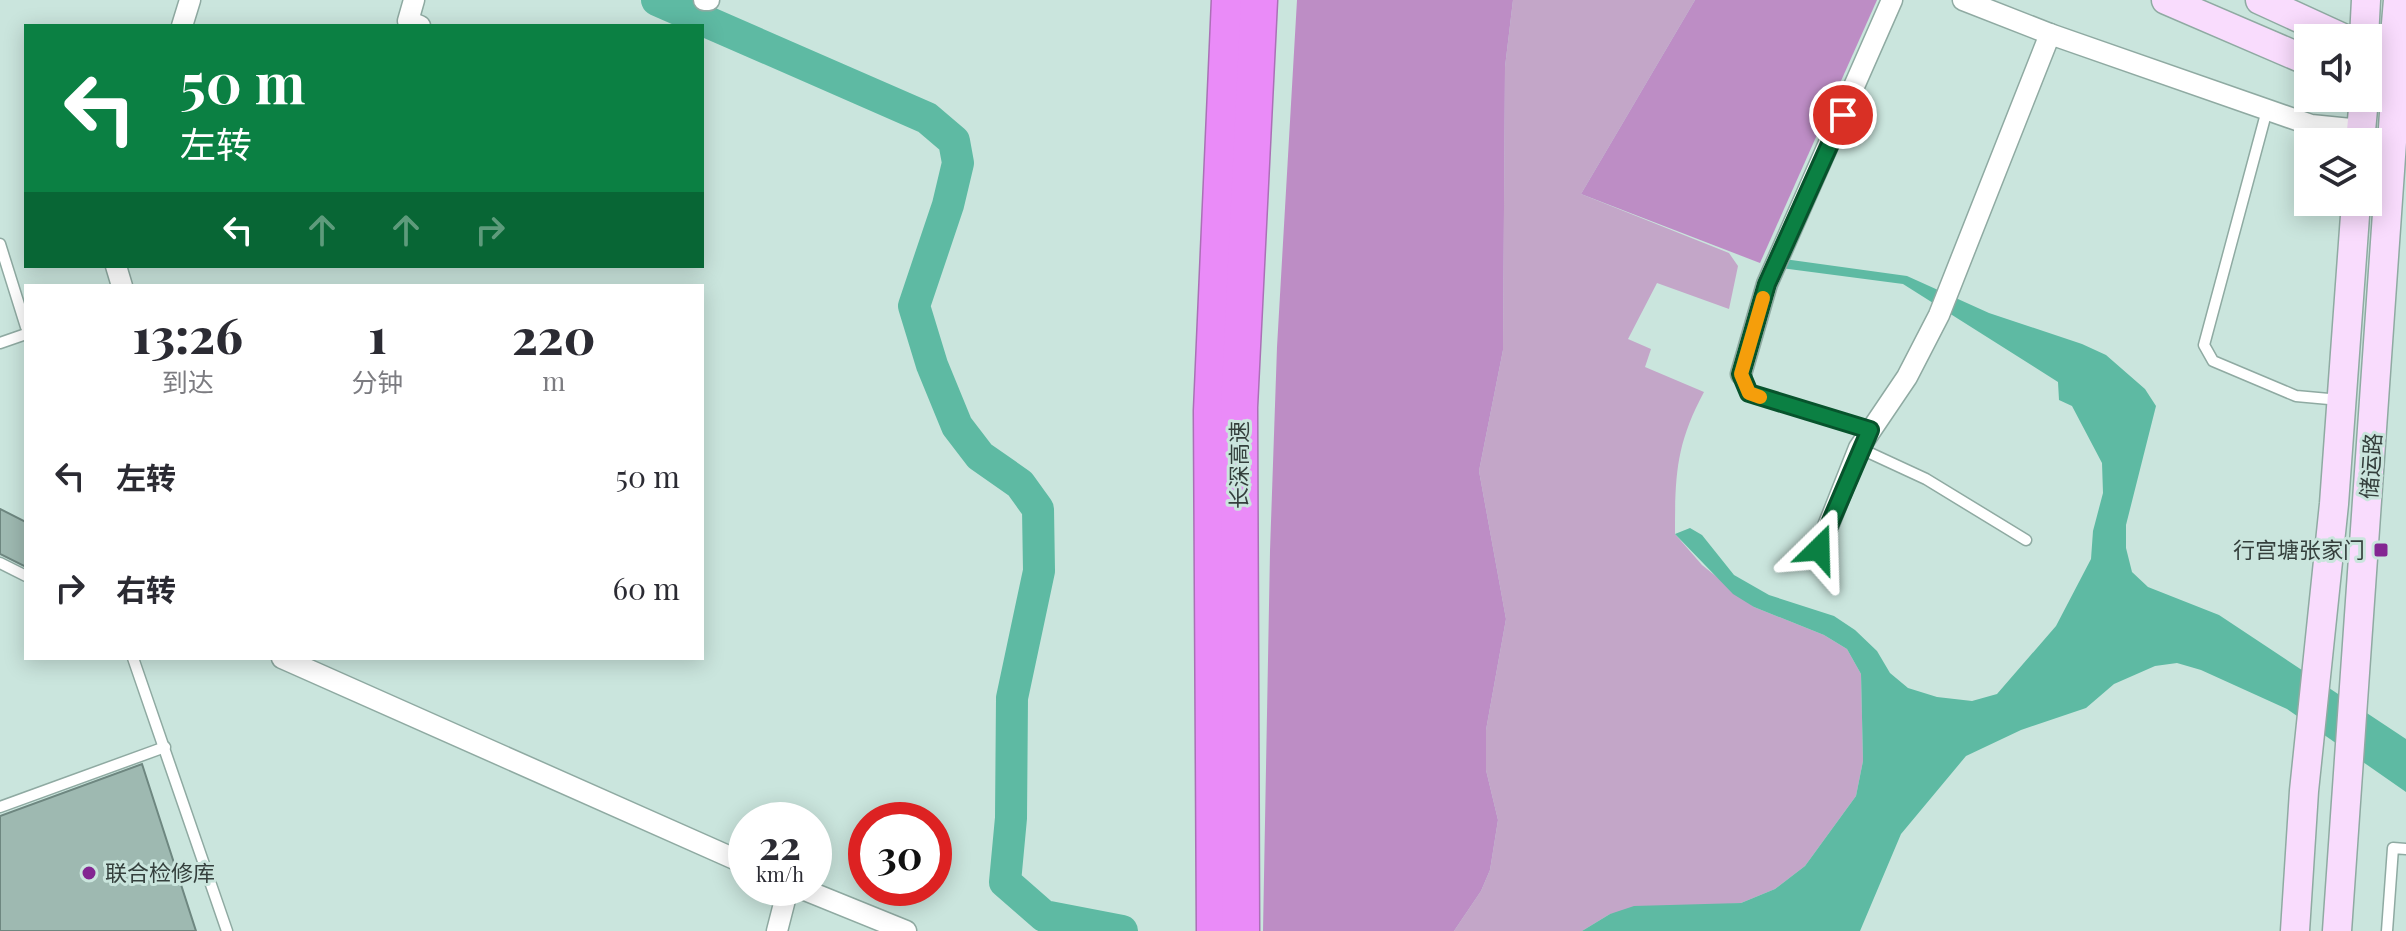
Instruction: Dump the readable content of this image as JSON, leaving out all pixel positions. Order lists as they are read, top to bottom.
{
  "streets": {
    "highway": ["长深高速"],
    "main road": ["储运路"]
  },
  "places": {
    "transit": ["行宫塘张家门"],
    "other": ["联合检修库"]
  },
  "page": {
    "turn": ["50 m", "左转"],
    "eta": [
      "13:26",
      "到达",
      "1",
      "分钟",
      "220",
      "m"
    ],
    "list": [
      {
        "name": "左转",
        "value": "50 m"
      },
      {
        "name": "右转",
        "value": "60 m"
      }
    ],
    "speed": "22 km/h",
    "limit": "30"
  }
}
